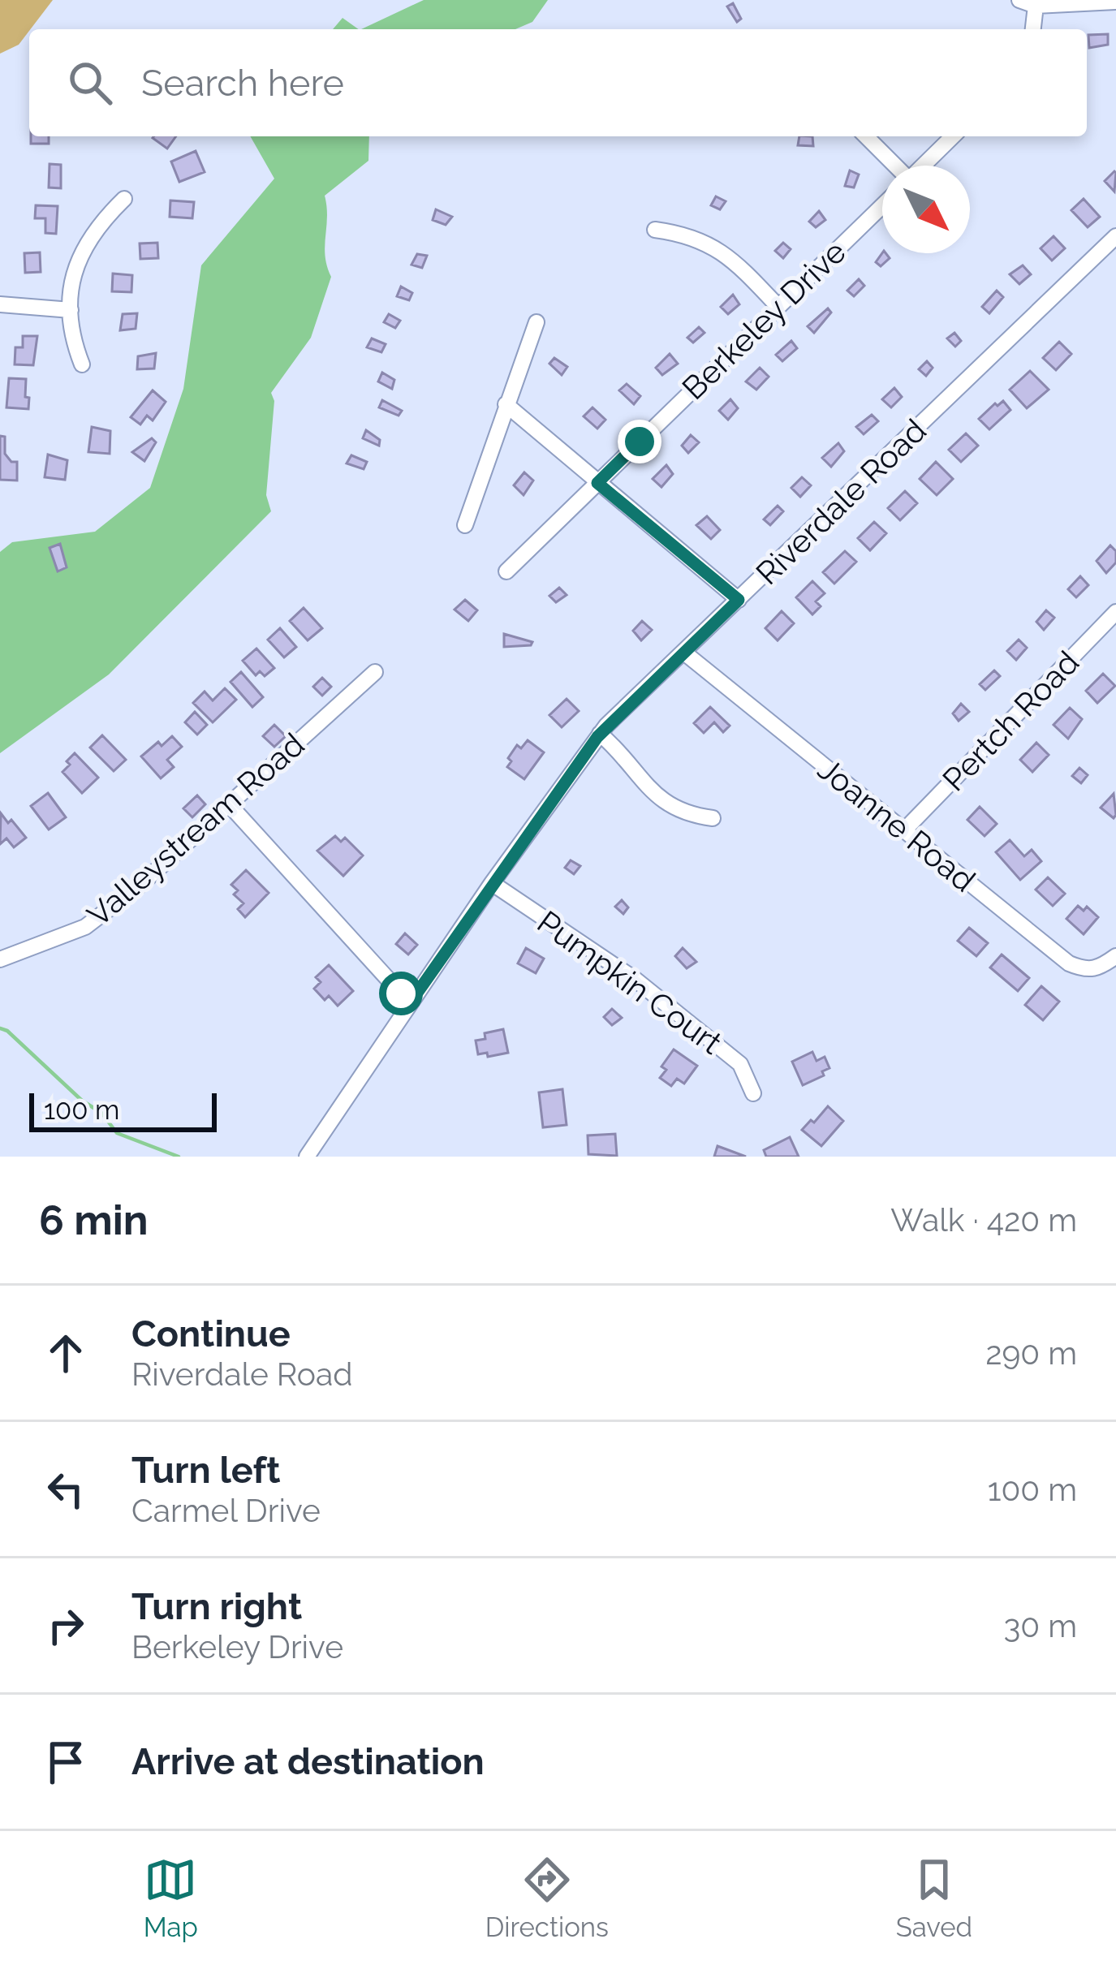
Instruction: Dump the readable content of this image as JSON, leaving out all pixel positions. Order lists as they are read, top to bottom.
{
  "streets": {
    "street": [
      "Berkeley Drive",
      "Riverdale Road",
      "Pertch Road",
      "Joanne Road",
      "Valleystream Road",
      "Pumpkin Court"
    ]
  },
  "crossings": [
    ["Riverdale Road", "Joanne Road"],
    ["Riverdale Road", "Pumpkin Court"],
    ["Pertch Road", "Joanne Road"]
  ],
  "scale_bar": "100 m",
  "north": "bottom right",
  "page": {
    "search": "Search here",
    "scale": "100 m",
    "heading": ["6 min", "Walk · 420 m"],
    "list": [
      ["Continue", "Riverdale Road", "290 m"],
      ["Turn left", "Carmel Drive", "100 m"],
      ["Turn right", "Berkeley Drive", "30 m"],
      "Arrive at destination"
    ],
    "nav": ["Map", "Directions", "Saved"]
  }
}
